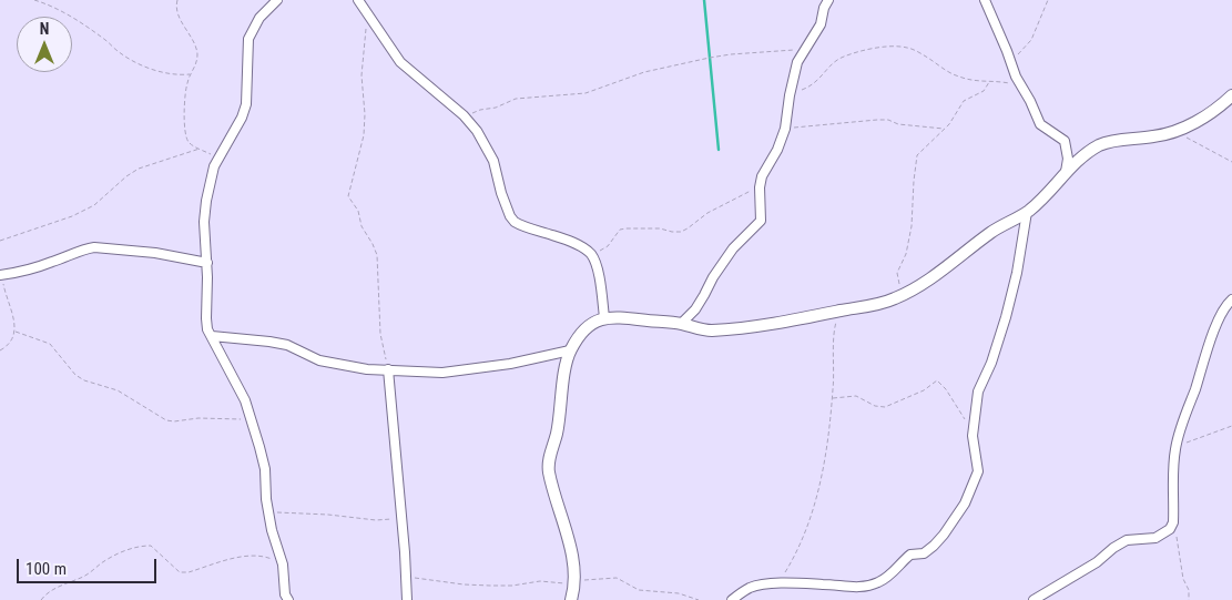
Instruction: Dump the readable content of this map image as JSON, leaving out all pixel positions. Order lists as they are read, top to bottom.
{
  "scale_bar": "100 m",
  "north": "top"
}
